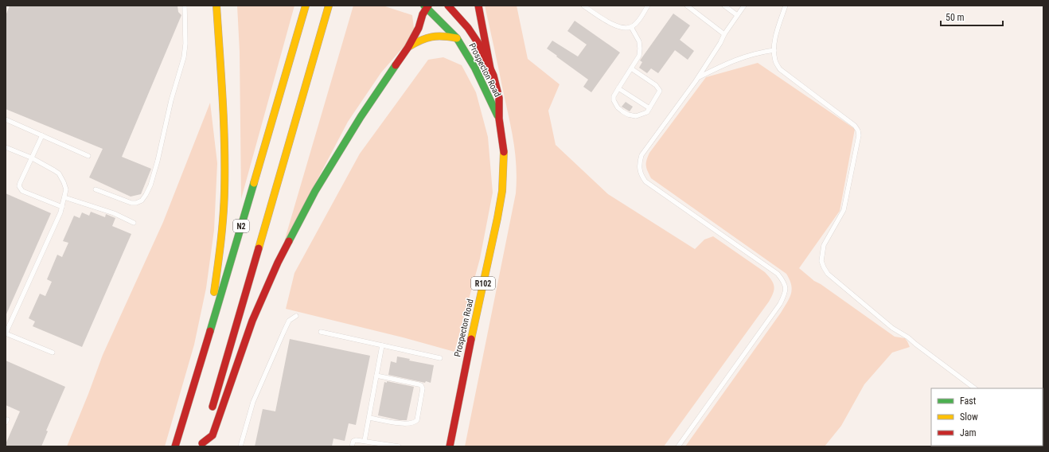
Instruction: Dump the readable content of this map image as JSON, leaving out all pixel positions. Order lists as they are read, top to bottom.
{
  "streets": {
    "main road": ["Prospecton Road", "N2", "R102"]
  },
  "legend": ["Fast", "Slow", "Jam"],
  "scale_bar": "50 m"
}
